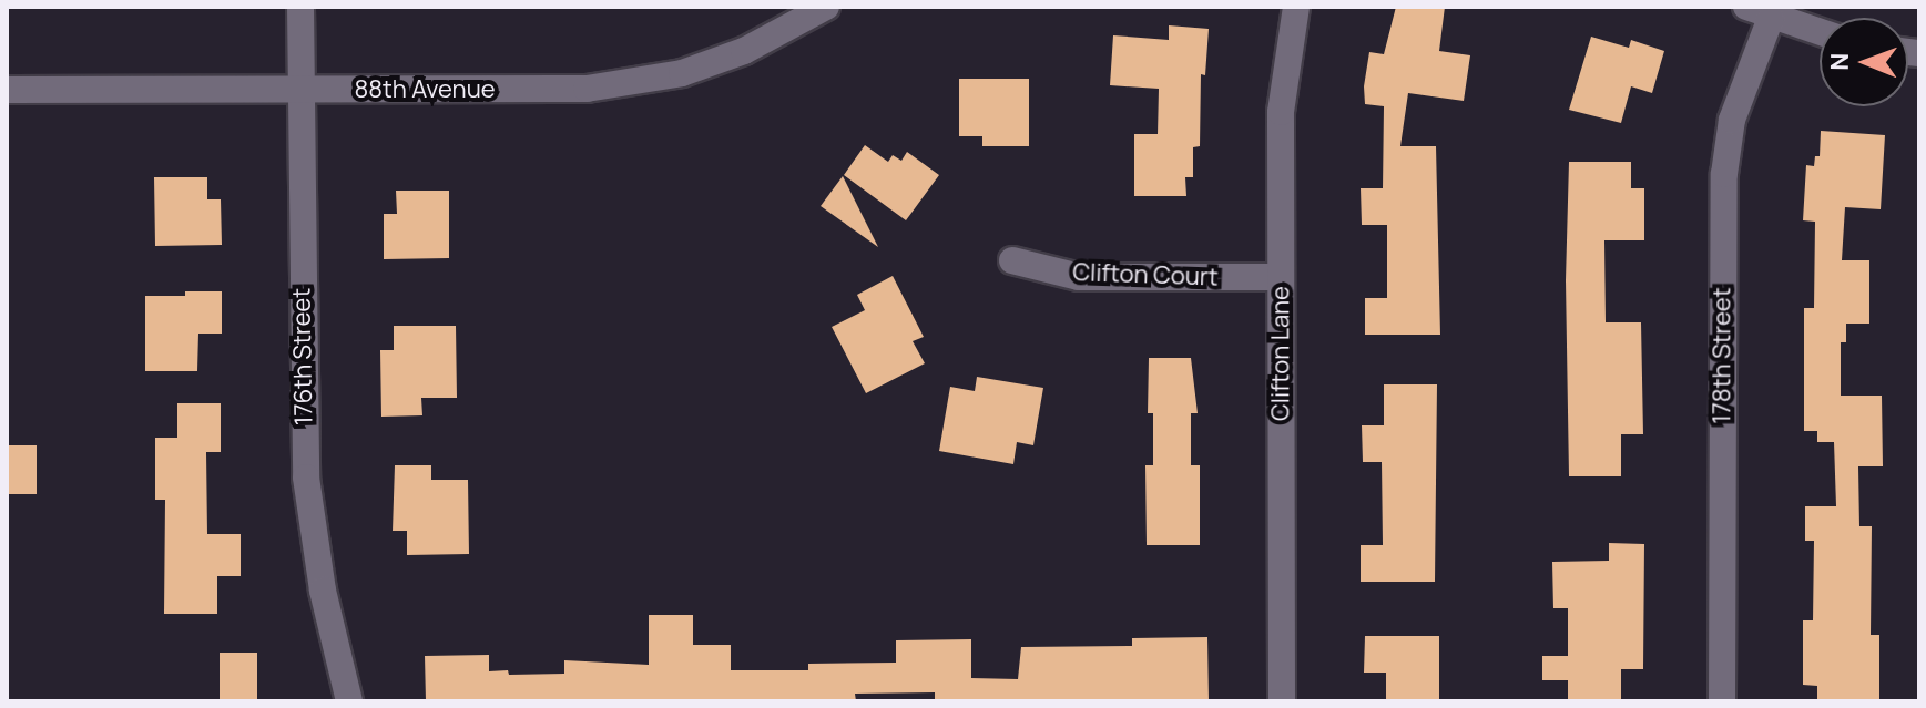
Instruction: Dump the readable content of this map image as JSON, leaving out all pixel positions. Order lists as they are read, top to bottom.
{
  "streets": {
    "street": [
      "88th Avenue",
      "Clifton Court",
      "Clifton Lane",
      "178th Street",
      "176th Street"
    ]
  },
  "crossings": [
    ["88th Avenue", "176th Street"],
    ["Clifton Court", "Clifton Lane"]
  ],
  "north": "left"
}
